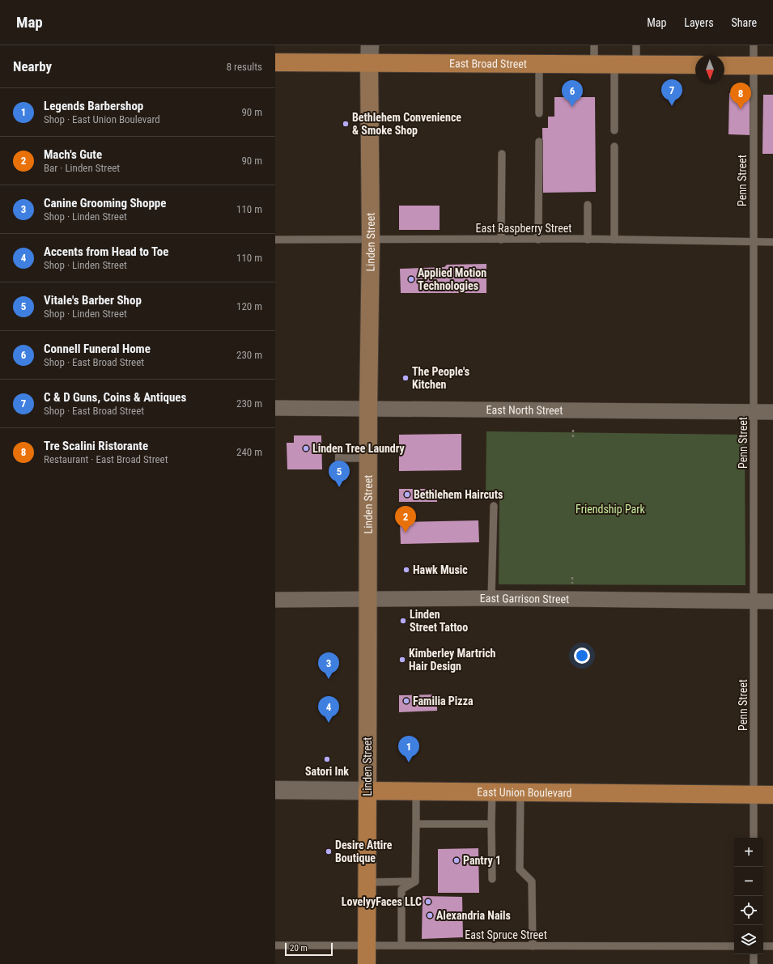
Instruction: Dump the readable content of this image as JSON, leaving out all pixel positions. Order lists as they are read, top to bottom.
{
  "streets": {
    "main road": ["East Broad Street", "Linden Street", "East Union Boulevard"],
    "street": ["East North Street", "East Garrison Street"],
    "lane": ["Penn Street", "East Raspberry Street", "East Spruce Street"]
  },
  "crossings": [
    ["East Broad Street", "Linden Street"],
    ["Penn Street", "East Raspberry Street"],
    ["Penn Street", "East North Street"],
    ["Penn Street", "East Garrison Street"],
    ["Penn Street", "East Union Boulevard"],
    ["East Raspberry Street", "Linden Street"],
    ["Linden Street", "East North Street"],
    ["Linden Street", "East Garrison Street"],
    ["Linden Street", "East Union Boulevard"],
    ["Linden Street", "East Spruce Street"]
  ],
  "parks": ["Friendship Park"],
  "places": [
    "Bethlehem Convenience & Smoke Shop",
    "Applied Motion Technologies",
    "The People's Kitchen",
    "Linden Tree Laundry",
    "Bethlehem Haircuts",
    "Hawk Music",
    "Linden Street Tattoo",
    "Kimberley Martrich Hair Design",
    "Familia Pizza",
    "Satori Ink",
    "Desire Attire Boutique",
    "Pantry 1",
    "LovelyyFaces LLC",
    "Alexandria Nails"
  ],
  "scale_bar": "20 m",
  "north": "bottom",
  "page": {
    "header": "Map",
    "nav": ["Map", "Layers", "Share"],
    "heading": ["Nearby", "8 results"],
    "pins": [
      "7",
      "6",
      "8",
      "5",
      "2",
      "3",
      "4",
      "1"
    ],
    "list": [
      {
        "mark": "1",
        "name": "Legends Barbershop",
        "note": "Shop · East Union Boulevard",
        "value": "90 m"
      },
      {
        "mark": "2",
        "name": "Mach's Gute",
        "note": "Bar · Linden Street",
        "value": "90 m"
      },
      {
        "mark": "3",
        "name": "Canine Grooming Shoppe",
        "note": "Shop · Linden Street",
        "value": "110 m"
      },
      {
        "mark": "4",
        "name": "Accents from Head to Toe",
        "note": "Shop · Linden Street",
        "value": "110 m"
      },
      {
        "mark": "5",
        "name": "Vitale's Barber Shop",
        "note": "Shop · Linden Street",
        "value": "120 m"
      },
      {
        "mark": "6",
        "name": "Connell Funeral Home",
        "note": "Shop · East Broad Street",
        "value": "230 m"
      },
      {
        "mark": "7",
        "name": "C & D Guns, Coins & Antiques",
        "note": "Shop · East Broad Street",
        "value": "230 m"
      },
      {
        "mark": "8",
        "name": "Tre Scalini Ristorante",
        "note": "Restaurant · East Broad Street",
        "value": "240 m"
      }
    ],
    "map_buttons": ["+", "−"],
    "scale": "20 m"
  }
}
